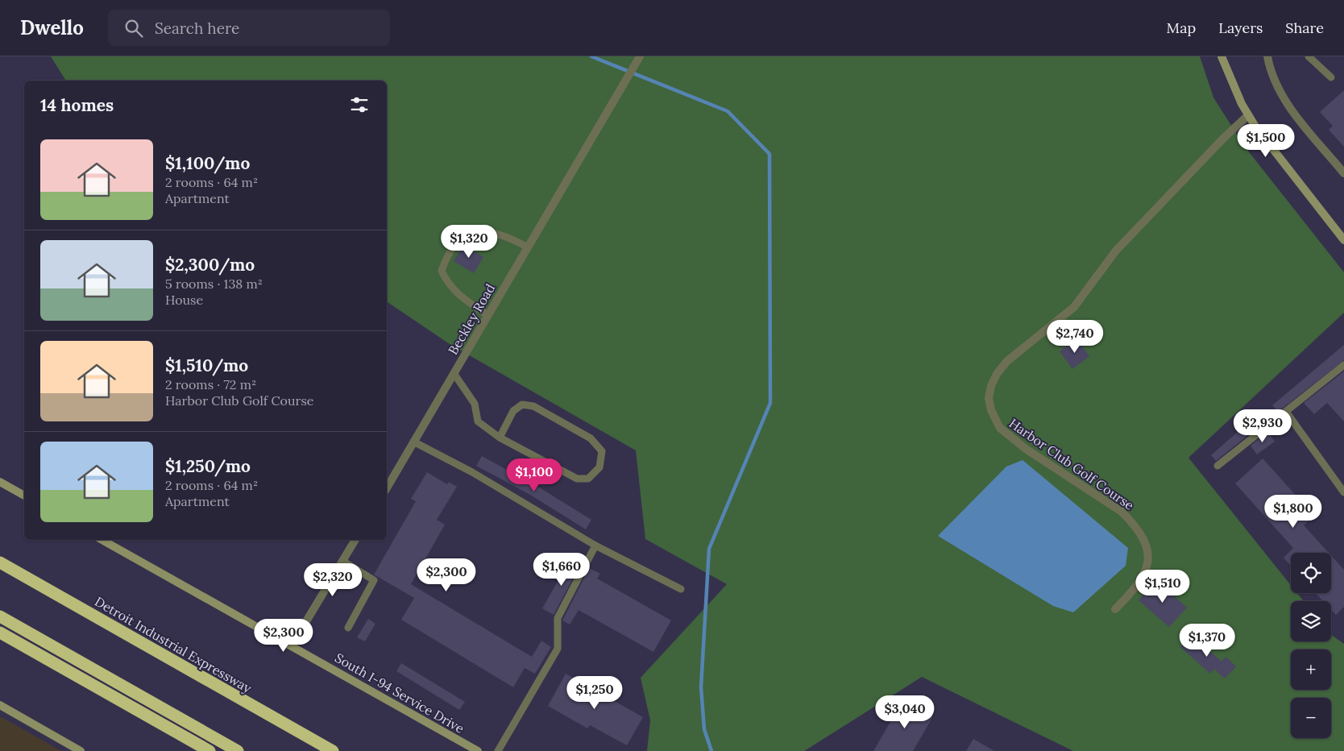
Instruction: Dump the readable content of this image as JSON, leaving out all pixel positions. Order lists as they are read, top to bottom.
{
  "streets": {
    "highway": ["Detroit Industrial Expressway"],
    "street": ["Beckley Road", "Harbor Club Golf Course", "South I-94 Service Drive"]
  },
  "page": {
    "header": "Dwello",
    "search": "Search here",
    "nav": ["Map", "Layers", "Share"],
    "heading": "14 homes",
    "price": [
      "$1,500",
      "$1,320",
      "$2,740",
      "$2,930",
      "$1,100",
      "$1,800",
      "$1,660",
      "$2,300",
      "$2,320",
      "$1,510",
      "$2,300",
      "$1,370",
      "$1,250",
      "$3,040"
    ],
    "list": [
      {
        "name": "$1,100/mo",
        "note": "2 rooms · 64 m² · Apartment"
      },
      {
        "name": "$2,300/mo",
        "note": "5 rooms · 138 m² · House"
      },
      {
        "name": "$1,510/mo",
        "note": "2 rooms · 72 m² · Harbor Club Golf Course"
      },
      {
        "name": "$1,250/mo",
        "note": "2 rooms · 64 m² · Apartment"
      }
    ],
    "map_buttons": ["+", "−"]
  }
}
